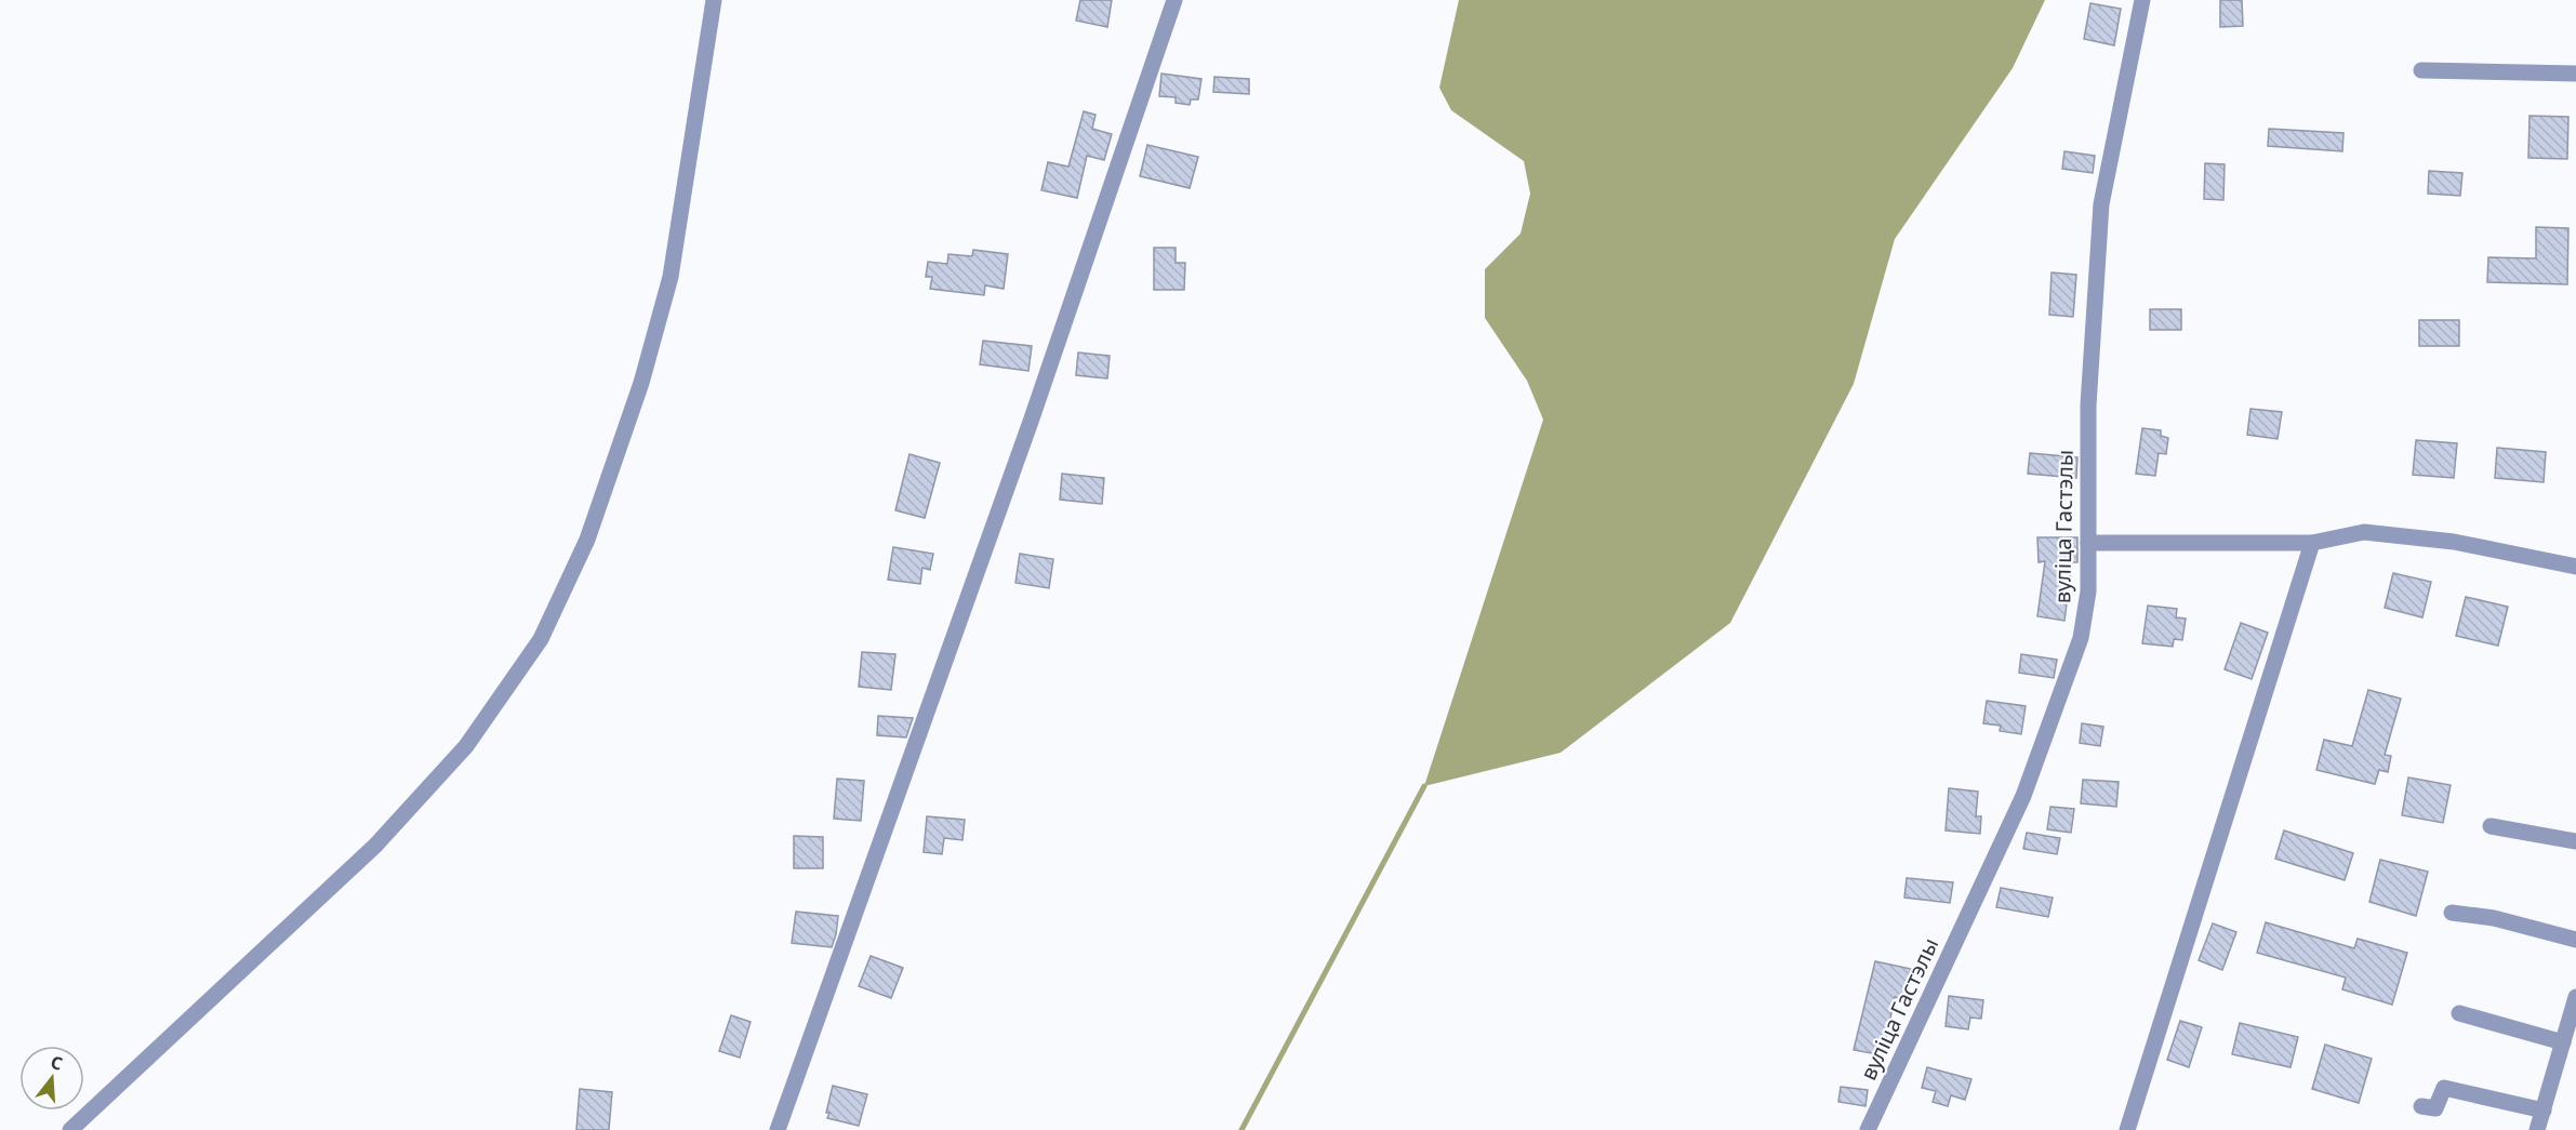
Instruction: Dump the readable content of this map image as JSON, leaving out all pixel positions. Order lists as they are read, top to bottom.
{
  "streets": {
    "street": ["вуліца Гастэлы"]
  },
  "north": "top"
}
